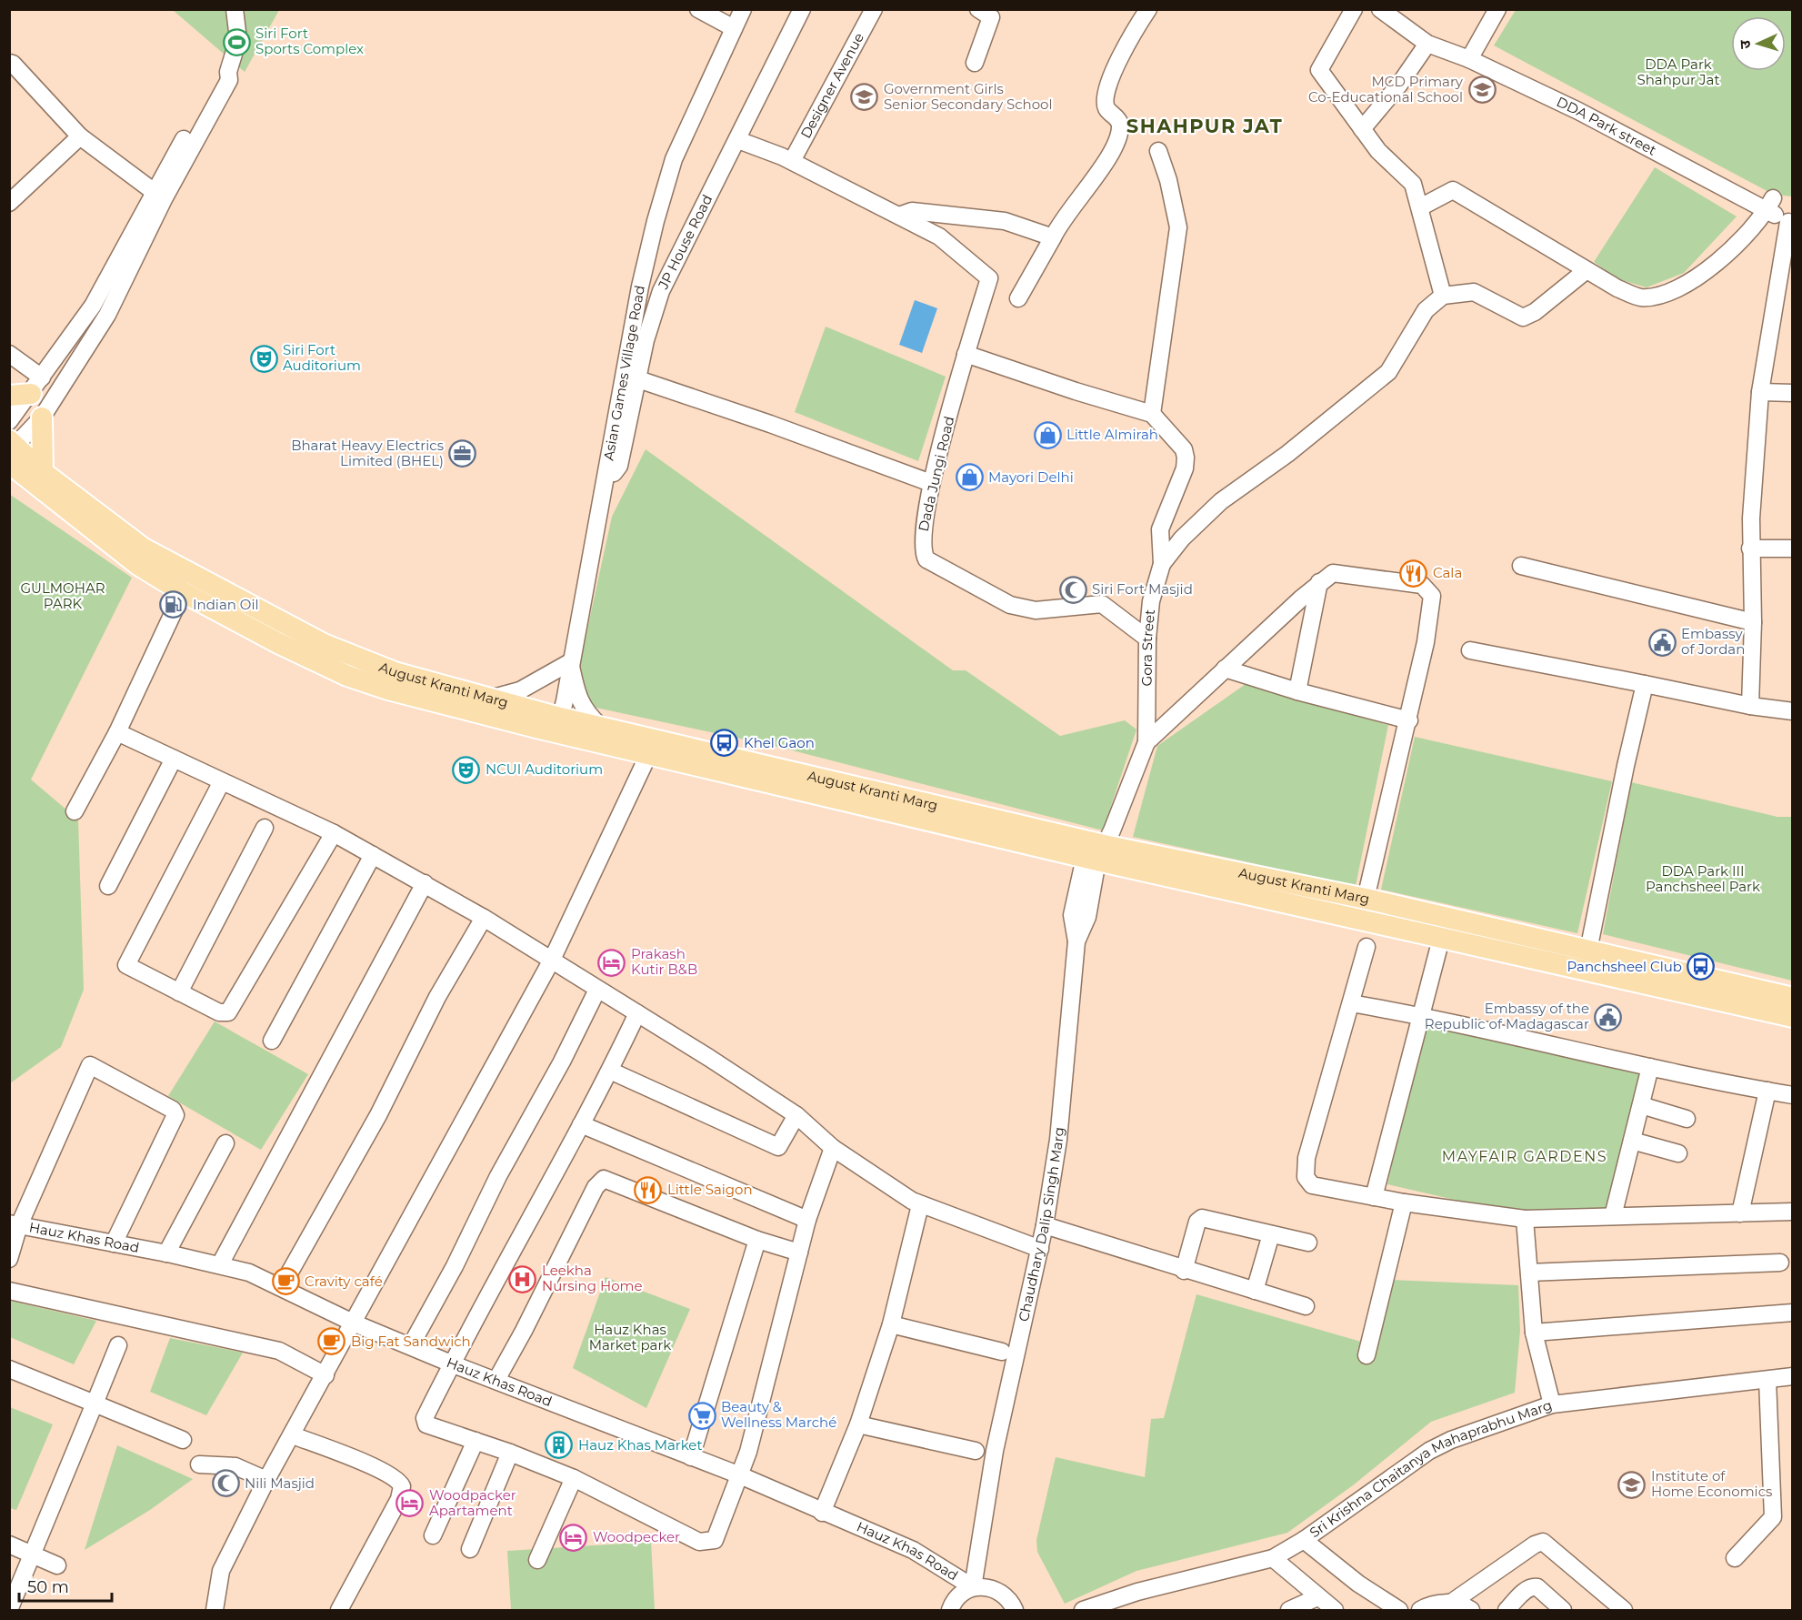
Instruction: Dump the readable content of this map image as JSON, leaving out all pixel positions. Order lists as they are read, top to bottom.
{
  "streets": {
    "main road": ["August Kranti Marg"],
    "street": [
      "Designer Avenue",
      "DDA Park street",
      "JP House Road",
      "Asian Games Village Road",
      "Dada Jungi Road",
      "Gora Street",
      "Chaudhary Dalip Singh Marg",
      "Hauz Khas Road",
      "Sri Krishna Chaitanya Mahaprabhu Marg"
    ]
  },
  "crossings": [
    ["JP House Road", "Asian Games Village Road"],
    ["Asian Games Village Road", "August Kranti Marg"],
    ["Dada Jungi Road", "Gora Street"],
    ["Gora Street", "August Kranti Marg"],
    ["Gora Street", "Chaudhary Dalip Singh Marg"],
    ["August Kranti Marg", "Chaudhary Dalip Singh Marg"],
    ["Chaudhary Dalip Singh Marg", "Hauz Khas Road"]
  ],
  "districts": ["SHAHPUR JAT", "MAYFAIR GARDENS"],
  "parks": [
    "DDA Park Shahpur Jat",
    "GULMOHAR PARK",
    "DDA Park III Panchsheel Park",
    "Hauz Khas Market park"
  ],
  "places": {
    "sports": ["Siri Fort Sports Complex"],
    "school or university": ["MCD Primary Co-Educational School", "Government Girls Senior Secondary School", "Institute of Home Economics"],
    "theatre": ["Siri Fort Auditorium", "NCUI Auditorium"],
    "shop": ["Little Almirah", "Mayori Delhi"],
    "office": ["Bharat Heavy Electrics Limited (BHEL)"],
    "restaurant": ["Cala", "Little Saigon"],
    "mosque": ["Siri Fort Masjid", "Nili Masjid"],
    "fuel station": ["Indian Oil"],
    "public building": ["Embassy of Jordan", "Embassy of the Republic of Madagascar"],
    "bus stop": ["Khel Gaon", "Panchsheel Club"],
    "hotel": ["Prakash Kutir B&B", "Woodpacker Apartament", "Woodpecker"],
    "hospital": ["Leekha Nursing Home"],
    "cafe": ["Cravity café", "Big Fat Sandwich"],
    "supermarket": ["Beauty & Wellness Marché"],
    "building": ["Hauz Khas Market"]
  },
  "scale_bar": "50 m",
  "north": "left"
}
